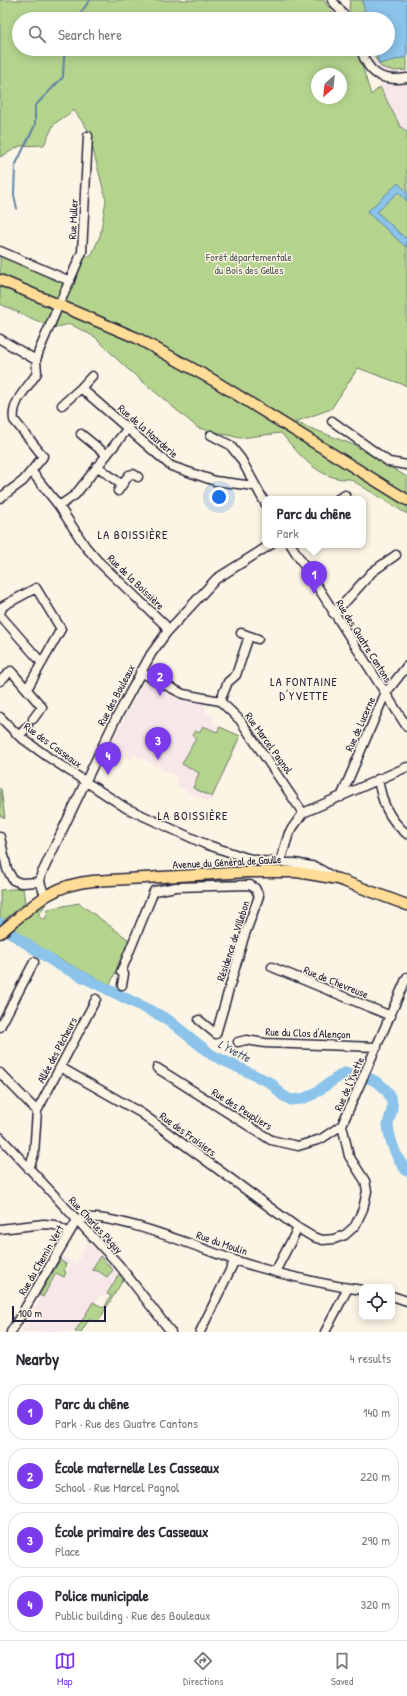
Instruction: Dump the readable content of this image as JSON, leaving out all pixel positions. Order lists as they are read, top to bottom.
{
  "streets": {
    "main road": ["Avenue du Général de Gaulle"],
    "street": [
      "Rue Muller",
      "Rue de la Haarderie",
      "Rue de la Boissière",
      "Rue des Quatre Cantons",
      "Rue des Bouleaux",
      "Rue de Lucerne",
      "Rue Marcel Pagnol",
      "Rue des Casseaux",
      "Résidence de Villebon",
      "Rue de Chevreuse",
      "Rue du Clos d'Alençon",
      "Allée des Pêcheurs",
      "Rue de l'Yvette",
      "Rue des Peupliers",
      "Rue des Fraisiers",
      "Rue Charles Péguy",
      "Rue du Moulin",
      "Rue du Chemin Vert"
    ]
  },
  "crossings": [
    ["Rue de la Boissière", "Rue des Bouleaux"],
    ["Rue des Quatre Cantons", "Rue de Lucerne"],
    ["Rue des Bouleaux", "Rue des Casseaux"],
    ["Rue des Casseaux", "Avenue du Général de Gaulle"],
    ["Avenue du Général de Gaulle", "Résidence de Villebon"],
    ["Rue de Chevreuse", "Rue de l'Yvette"],
    ["Rue du Clos d'Alençon", "Rue de l'Yvette"],
    ["Allée des Pêcheurs", "Rue des Fraisiers"],
    ["Rue de l'Yvette", "Rue des Peupliers"],
    ["Rue de l'Yvette", "Rue des Fraisiers"],
    ["Rue Charles Péguy", "Rue du Moulin"],
    ["Rue Charles Péguy", "Rue du Chemin Vert"],
    ["Rue du Moulin", "Rue du Chemin Vert"]
  ],
  "districts": ["LA BOISSIÈRE", "LA FONTAINE D'YVETTE", "LA BOISSIÈRE"],
  "water": ["L'Yvette"],
  "parks": ["Forêt départementale du Bois des Gelles"],
  "scale_bar": "100 m",
  "north": "bottom left",
  "page": {
    "search": "Search here",
    "popup": ["Parc du chêne", "Park"],
    "pins": [
      "1",
      "2",
      "3",
      "4"
    ],
    "scale": "100 m",
    "heading": ["Nearby", "4 results"],
    "list": [
      {
        "mark": "1",
        "name": "Parc du chêne",
        "note": "Park · Rue des Quatre Cantons",
        "value": "140 m"
      },
      {
        "mark": "2",
        "name": "École maternelle Les Casseaux",
        "note": "School · Rue Marcel Pagnol",
        "value": "220 m"
      },
      {
        "mark": "3",
        "name": "École primaire des Casseaux",
        "note": "Place",
        "value": "290 m"
      },
      {
        "mark": "4",
        "name": "Police municipale",
        "note": "Public building · Rue des Bouleaux",
        "value": "320 m"
      }
    ],
    "nav": ["Map", "Directions", "Saved"]
  }
}
